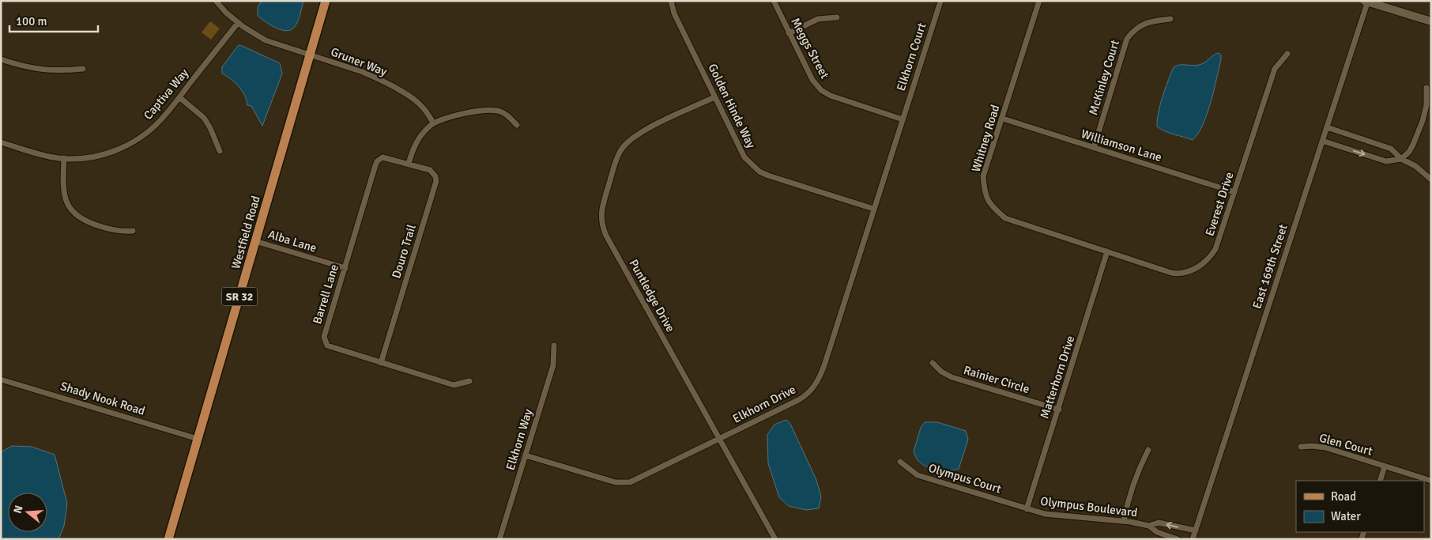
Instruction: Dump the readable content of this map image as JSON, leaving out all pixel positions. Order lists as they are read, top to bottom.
{
  "streets": {
    "main road": ["Westfield Road", "SR 32"],
    "street": [
      "Meggs Street",
      "Elkhorn Court",
      "Gruner Way",
      "McKinley Court",
      "Captiva Way",
      "Golden Hinde Way",
      "Whitney Road",
      "Williamson Lane",
      "Everest Drive",
      "Alba Lane",
      "Douro Trail",
      "East 169th Street",
      "Barrell Lane",
      "Puntledge Drive",
      "Matterhorn Drive",
      "Rainier Circle",
      "Shady Nook Road",
      "Elkhorn Drive",
      "Elkhorn Way",
      "Glen Court",
      "Olympus Court",
      "Olympus Boulevard"
    ]
  },
  "crossings": [
    ["Meggs Street", "Elkhorn Court"],
    ["Meggs Street", "Elkhorn Drive"],
    ["Elkhorn Court", "Elkhorn Drive"],
    ["Gruner Way", "Captiva Way"],
    ["Gruner Way", "Westfield Road"],
    ["McKinley Court", "Williamson Lane"],
    ["Golden Hinde Way", "Puntledge Drive"],
    ["Golden Hinde Way", "Elkhorn Drive"],
    ["Whitney Road", "Williamson Lane"],
    ["Whitney Road", "Everest Drive"],
    ["Whitney Road", "Matterhorn Drive"],
    ["Williamson Lane", "Everest Drive"],
    ["Everest Drive", "Matterhorn Drive"],
    ["Westfield Road", "Alba Lane"],
    ["Westfield Road", "Shady Nook Road"],
    ["Alba Lane", "Barrell Lane"],
    ["Douro Trail", "Barrell Lane"],
    ["East 169th Street", "Olympus Boulevard"],
    ["Puntledge Drive", "Elkhorn Drive"],
    ["Matterhorn Drive", "Rainier Circle"],
    ["Matterhorn Drive", "Olympus Court"],
    ["Matterhorn Drive", "Olympus Boulevard"],
    ["Elkhorn Drive", "Elkhorn Way"],
    ["Olympus Court", "Olympus Boulevard"]
  ],
  "legend": ["Road", "Water"],
  "scale_bar": "100 m",
  "north": "left"
}
